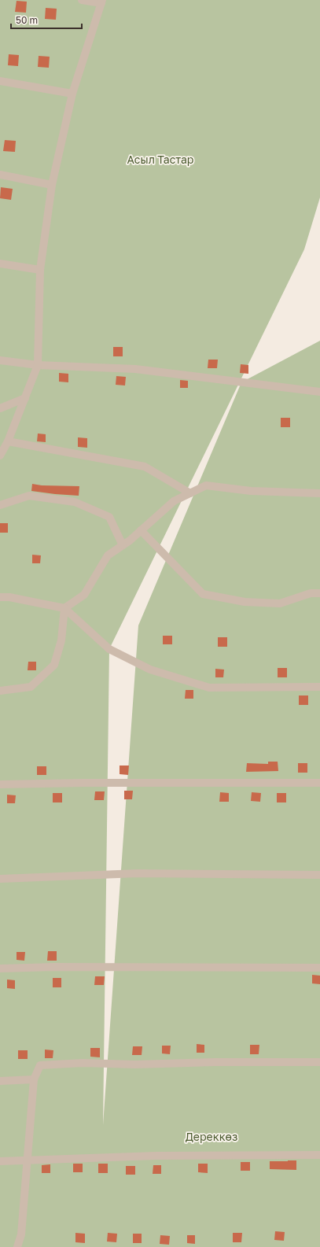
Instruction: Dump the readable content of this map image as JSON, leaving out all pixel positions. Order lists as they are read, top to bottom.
{
  "parks": ["Асыл Тастар", "Дереккөз"],
  "scale_bar": "50 m"
}
